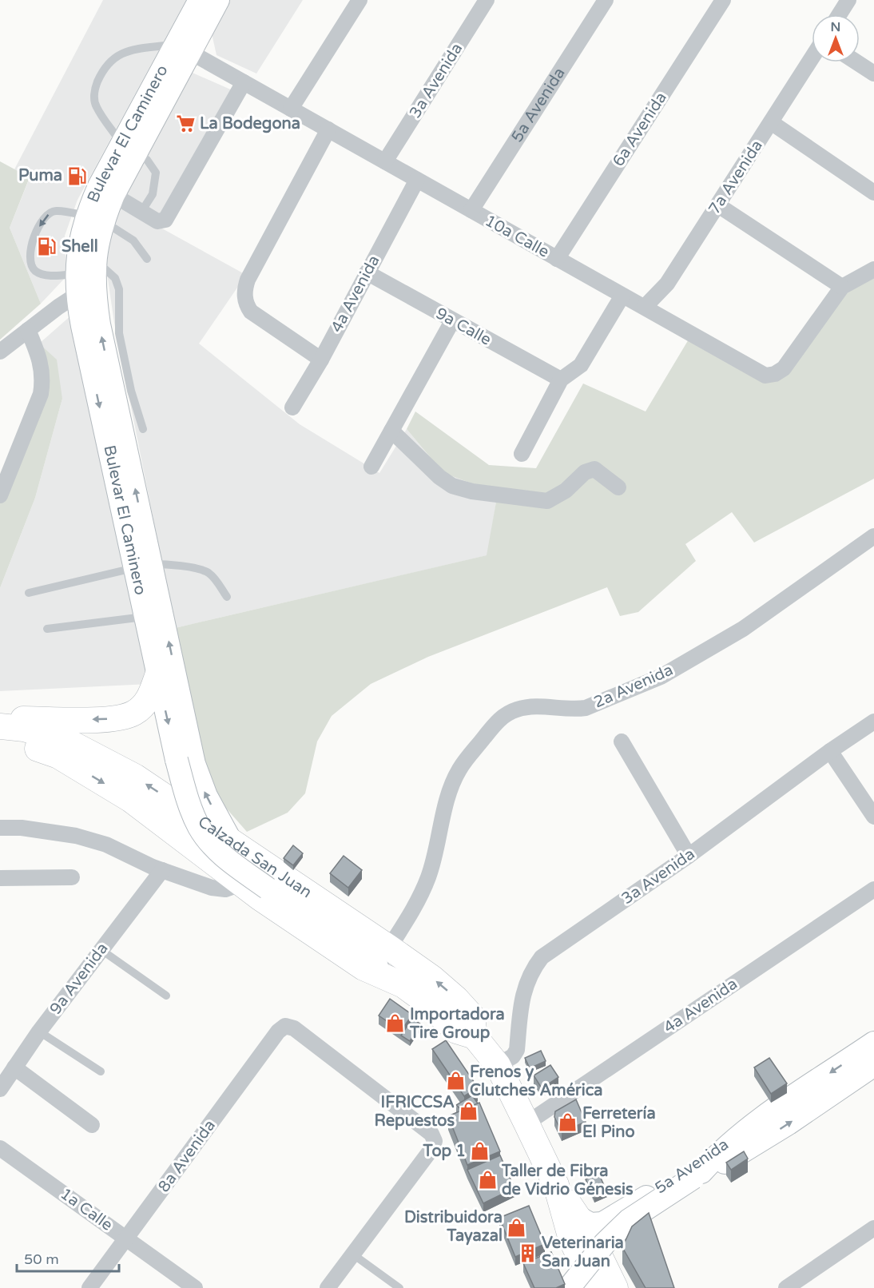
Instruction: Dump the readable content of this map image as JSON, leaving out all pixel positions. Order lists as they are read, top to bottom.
{
  "streets": {
    "main road": ["5a Avenida", "Bulevar El Caminero", "Calzada San Juan"],
    "street": [
      "3a Avenida",
      "6a Avenida",
      "7a Avenida",
      "10a Calle",
      "4a Avenida",
      "9a Calle",
      "2a Avenida",
      "9a Avenida",
      "8a Avenida",
      "1a Calle"
    ]
  },
  "crossings": [
    ["3a Avenida", "10a Calle"],
    ["3a Avenida", "Calzada San Juan"],
    ["5a Avenida", "10a Calle"],
    ["5a Avenida", "Calzada San Juan"],
    ["6a Avenida", "10a Calle"],
    ["Bulevar El Caminero", "Calzada San Juan"],
    ["7a Avenida", "10a Calle"],
    ["10a Calle", "4a Avenida"],
    ["4a Avenida", "9a Calle"],
    ["4a Avenida", "Calzada San Juan"],
    ["2a Avenida", "Calzada San Juan"],
    ["8a Avenida", "1a Calle"]
  ],
  "places": {
    "supermarket": ["La Bodegona"],
    "fuel station": ["Puma", "Shell"],
    "shop": [
      "Importadora Tire Group",
      "Frenos y Clutches América",
      "IFRICCSA Repuestos",
      "Ferretería El Pino",
      "Top 1",
      "Taller de Fibra de Vidrio Génesis",
      "Distribuidora Tayazal"
    ],
    "building": ["Veterinaria San Juan"]
  },
  "scale_bar": "50 m",
  "north": "top"
}
